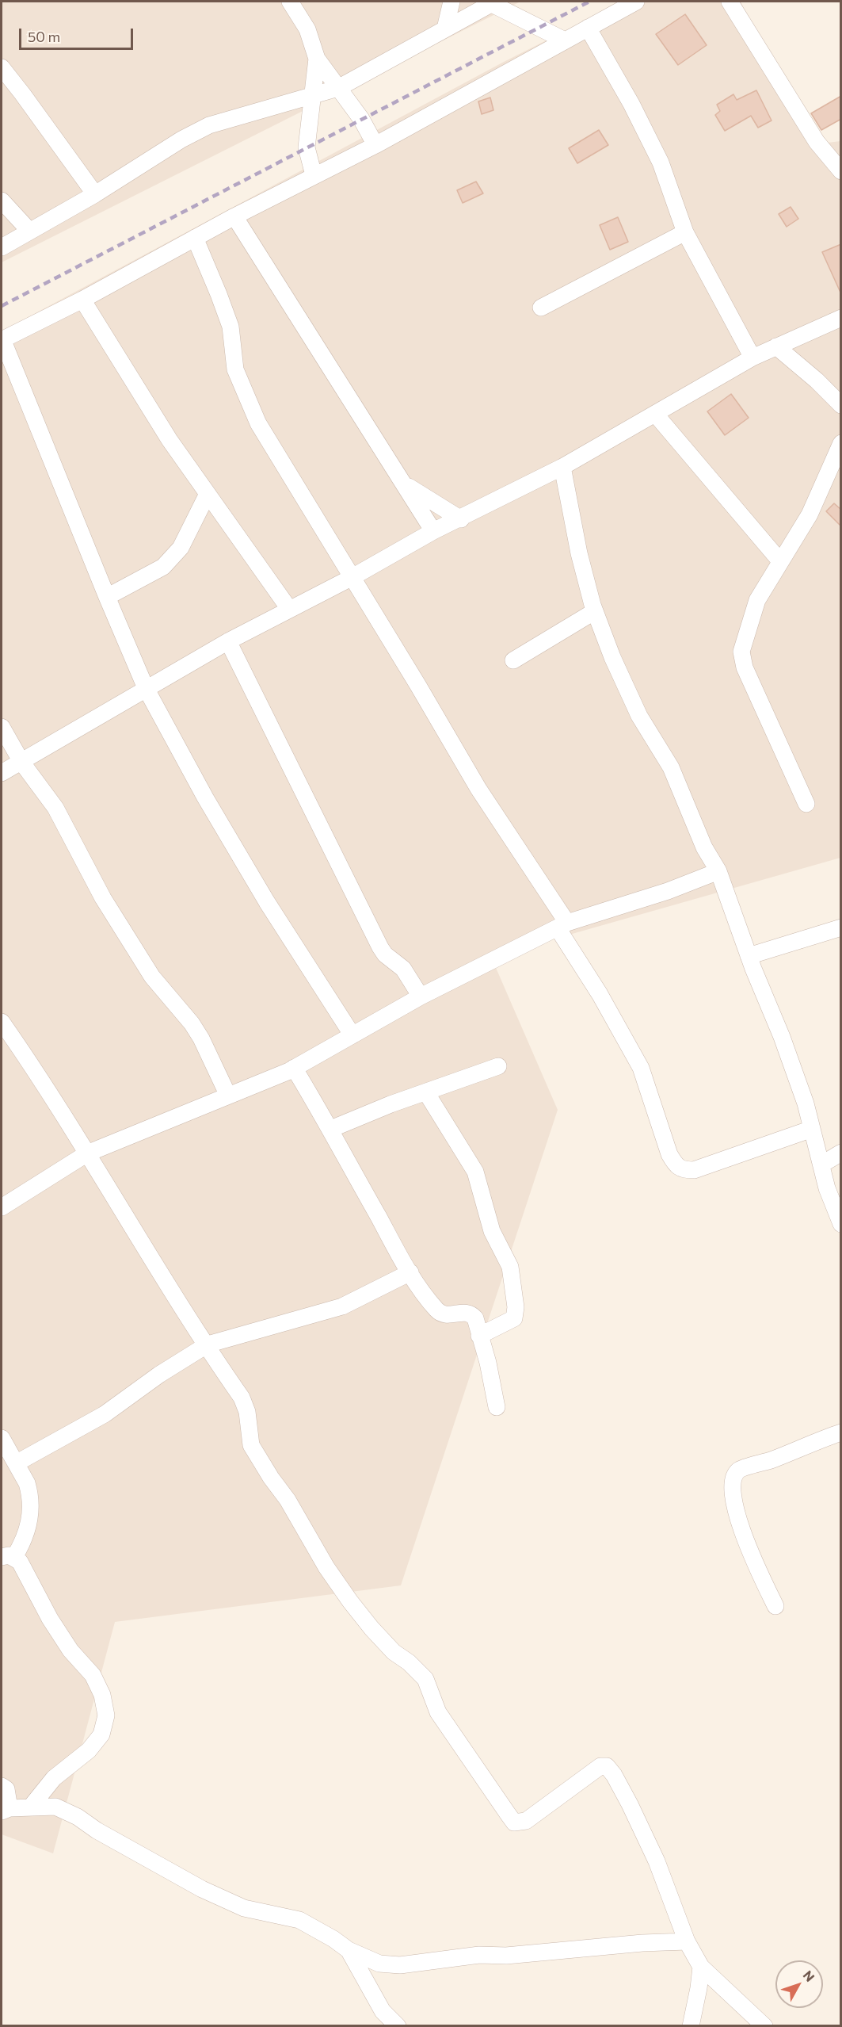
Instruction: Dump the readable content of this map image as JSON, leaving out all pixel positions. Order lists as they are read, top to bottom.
{
  "scale_bar": "50 m",
  "north": "top right"
}
